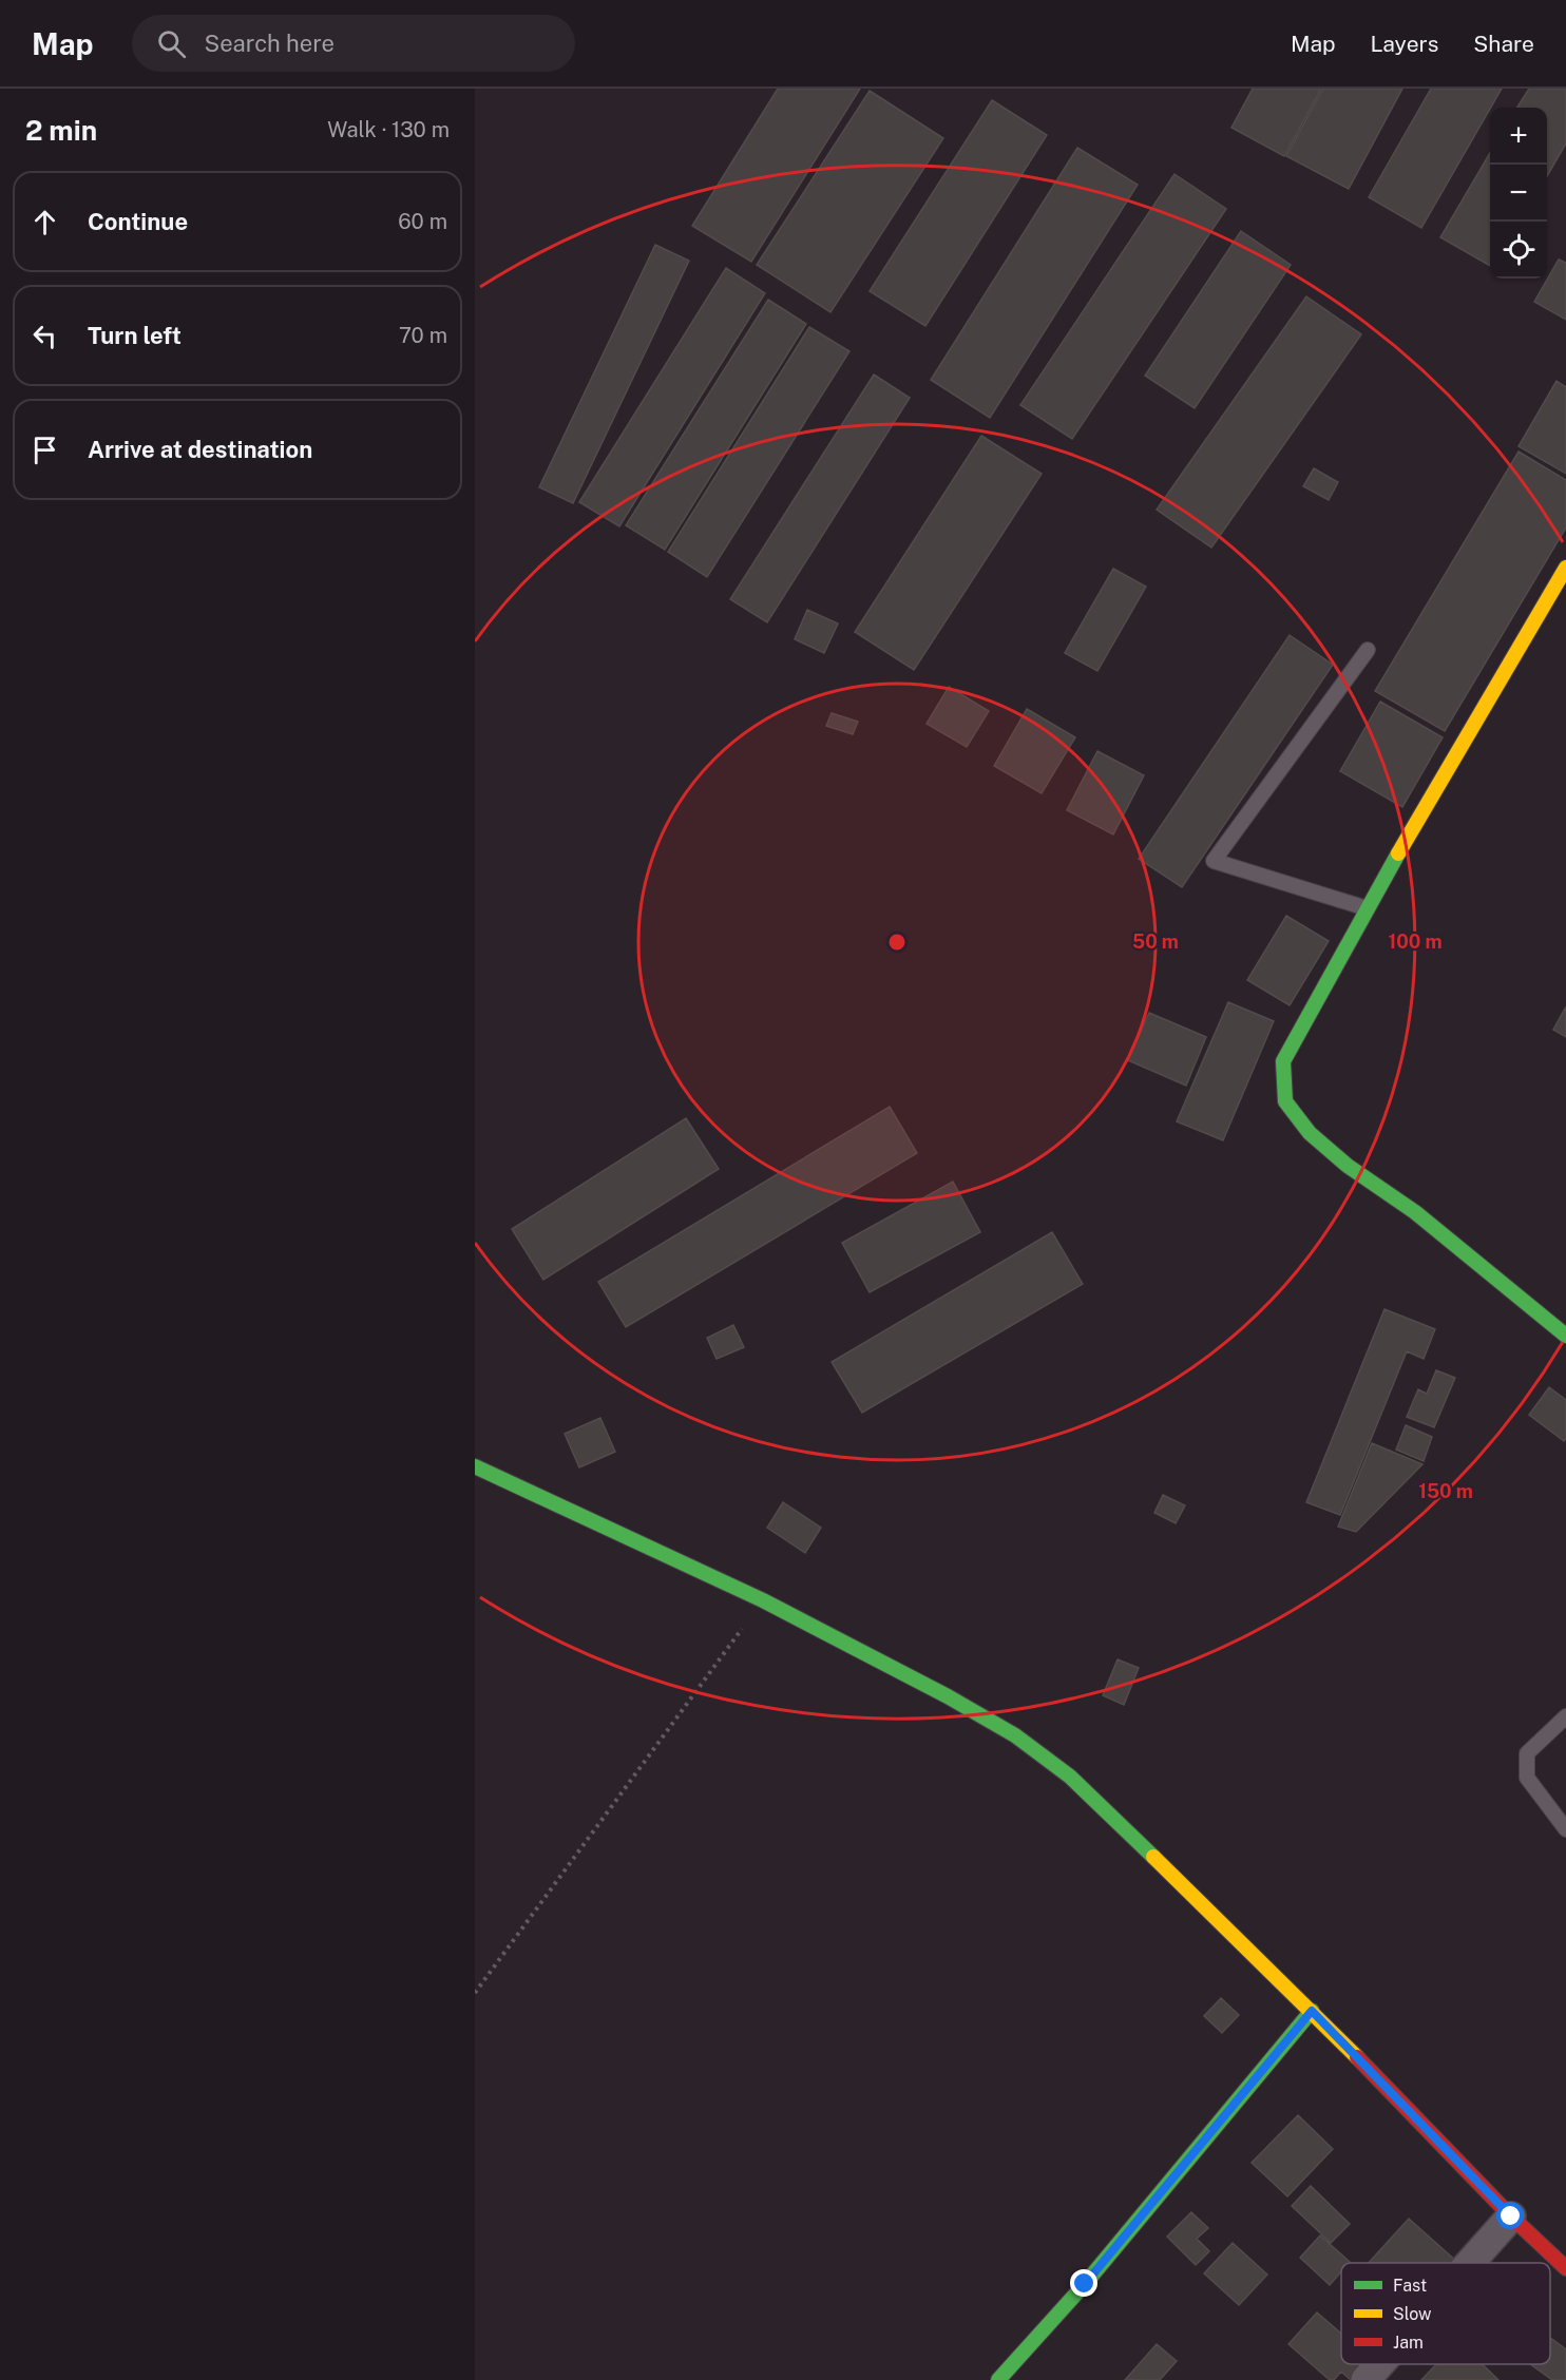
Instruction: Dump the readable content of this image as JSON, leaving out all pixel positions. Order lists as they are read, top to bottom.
{
  "legend": ["Fast", "Slow", "Jam"],
  "page": {
    "header": "Map",
    "search": "Search here",
    "nav": ["Map", "Layers", "Share"],
    "heading": ["2 min", "Walk · 130 m"],
    "map_buttons": ["+", "−"],
    "list": [
      ["Continue", "60 m"],
      ["Turn left", "70 m"],
      "Arrive at destination"
    ]
  },
  "rings": ["50 m", "100 m", "150 m"]
}
